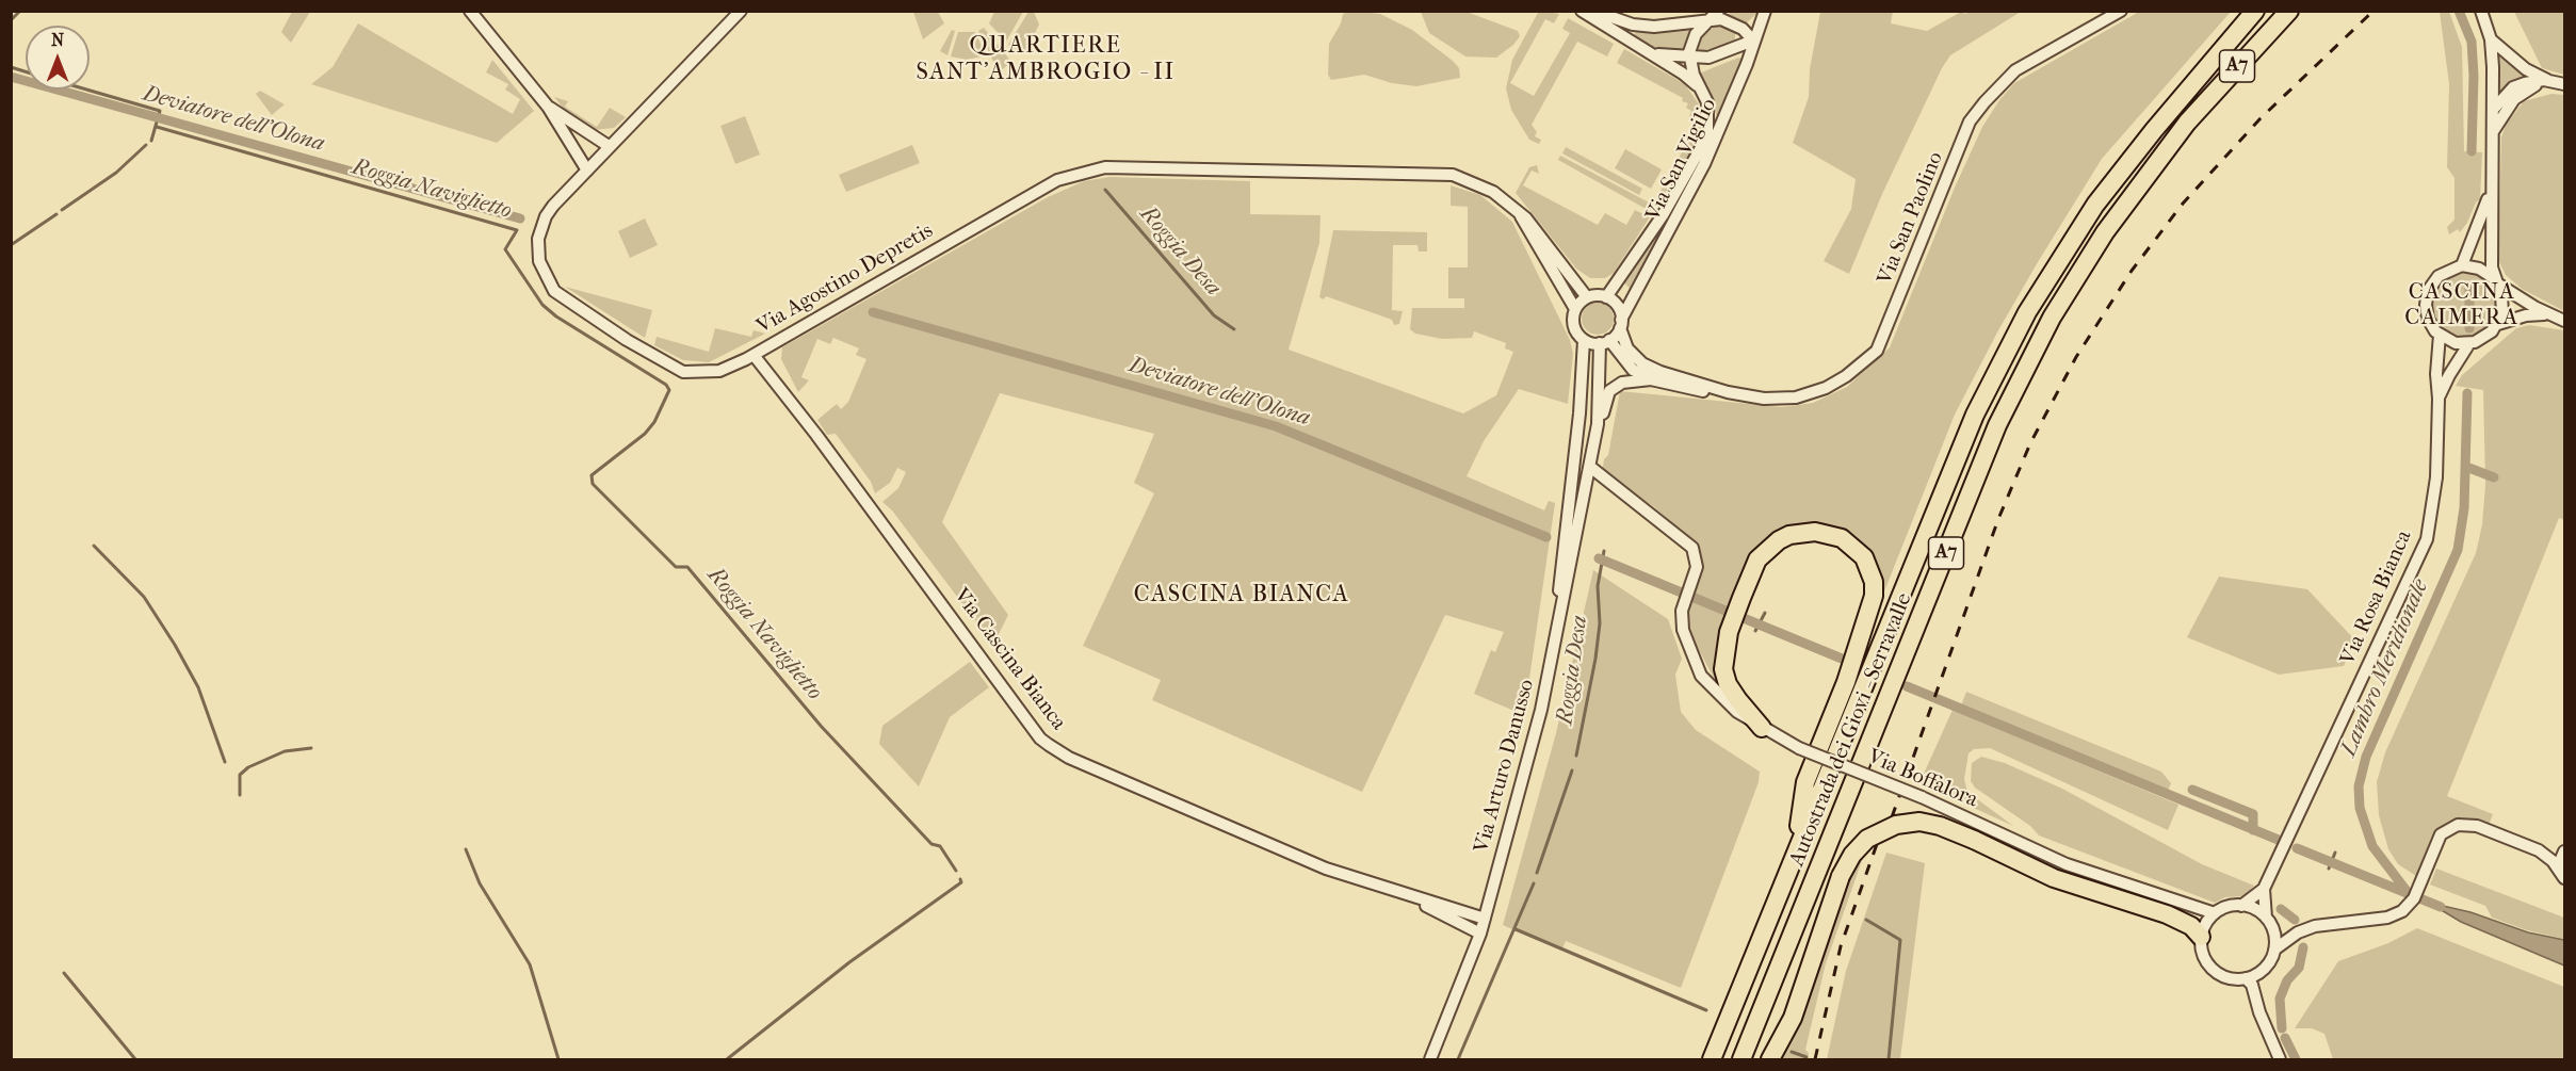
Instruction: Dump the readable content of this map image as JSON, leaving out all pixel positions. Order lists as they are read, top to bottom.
{
  "streets": {
    "highway": ["A7", "Autostrada dei Giovi - Serravalle"],
    "street": [
      "Via San Vigilio",
      "Via San Paolino",
      "Via Agostino Depretis",
      "Via Rosa Bianca",
      "Via Cascina Bianca",
      "Via Arturo Danusso",
      "Via Boffalora"
    ]
  },
  "crossings": [
    ["Via San Vigilio", "Via San Paolino"],
    ["Via San Vigilio", "Via Agostino Depretis"],
    ["Via San Vigilio", "Via Arturo Danusso"],
    ["Via San Paolino", "Via Agostino Depretis"],
    ["Via San Paolino", "Via Arturo Danusso"],
    ["Via Agostino Depretis", "Via Cascina Bianca"],
    ["Via Agostino Depretis", "Via Arturo Danusso"],
    ["Via Cascina Bianca", "Via Arturo Danusso"],
    ["Via Arturo Danusso", "Via Boffalora"]
  ],
  "districts": ["QUARTIERE SANT'AMBROGIO - II", "CASCINA CAIMERA", "CASCINA BIANCA"],
  "water": [
    "Deviatore dell'Olona",
    "Roggia Naviglietto",
    "Roggia Desa",
    "Lambro Meridionale"
  ],
  "north": "top"
}
